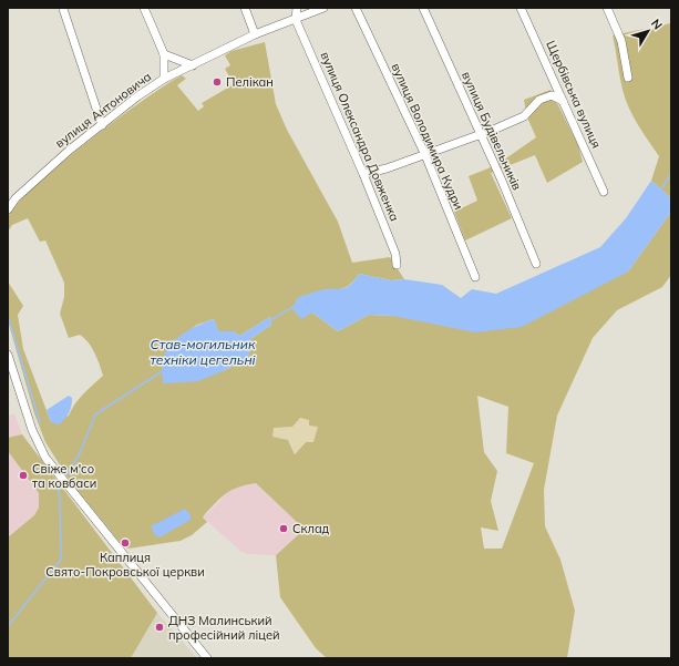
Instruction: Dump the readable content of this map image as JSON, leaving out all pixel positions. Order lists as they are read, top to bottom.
{
  "streets": {
    "street": [
      "Щербівська вулиця",
      "вулиця Антоновича",
      "вулиця Будівельників",
      "вулиця Олександра Довженка",
      "вулиця Володимира Кудри"
    ]
  },
  "crossings": [
    ["вулиця Антоновича", "вулиця Олександра Довженка"]
  ],
  "water": ["Став-могильник техніки цегельні"],
  "places": [
    "Пелікан",
    "Свіже м'со та ковбаси",
    "Склад",
    "Каплиця Свято-Покровської церкви",
    "ДНЗ Малинський професійний ліцей"
  ],
  "north": "top right"
}
